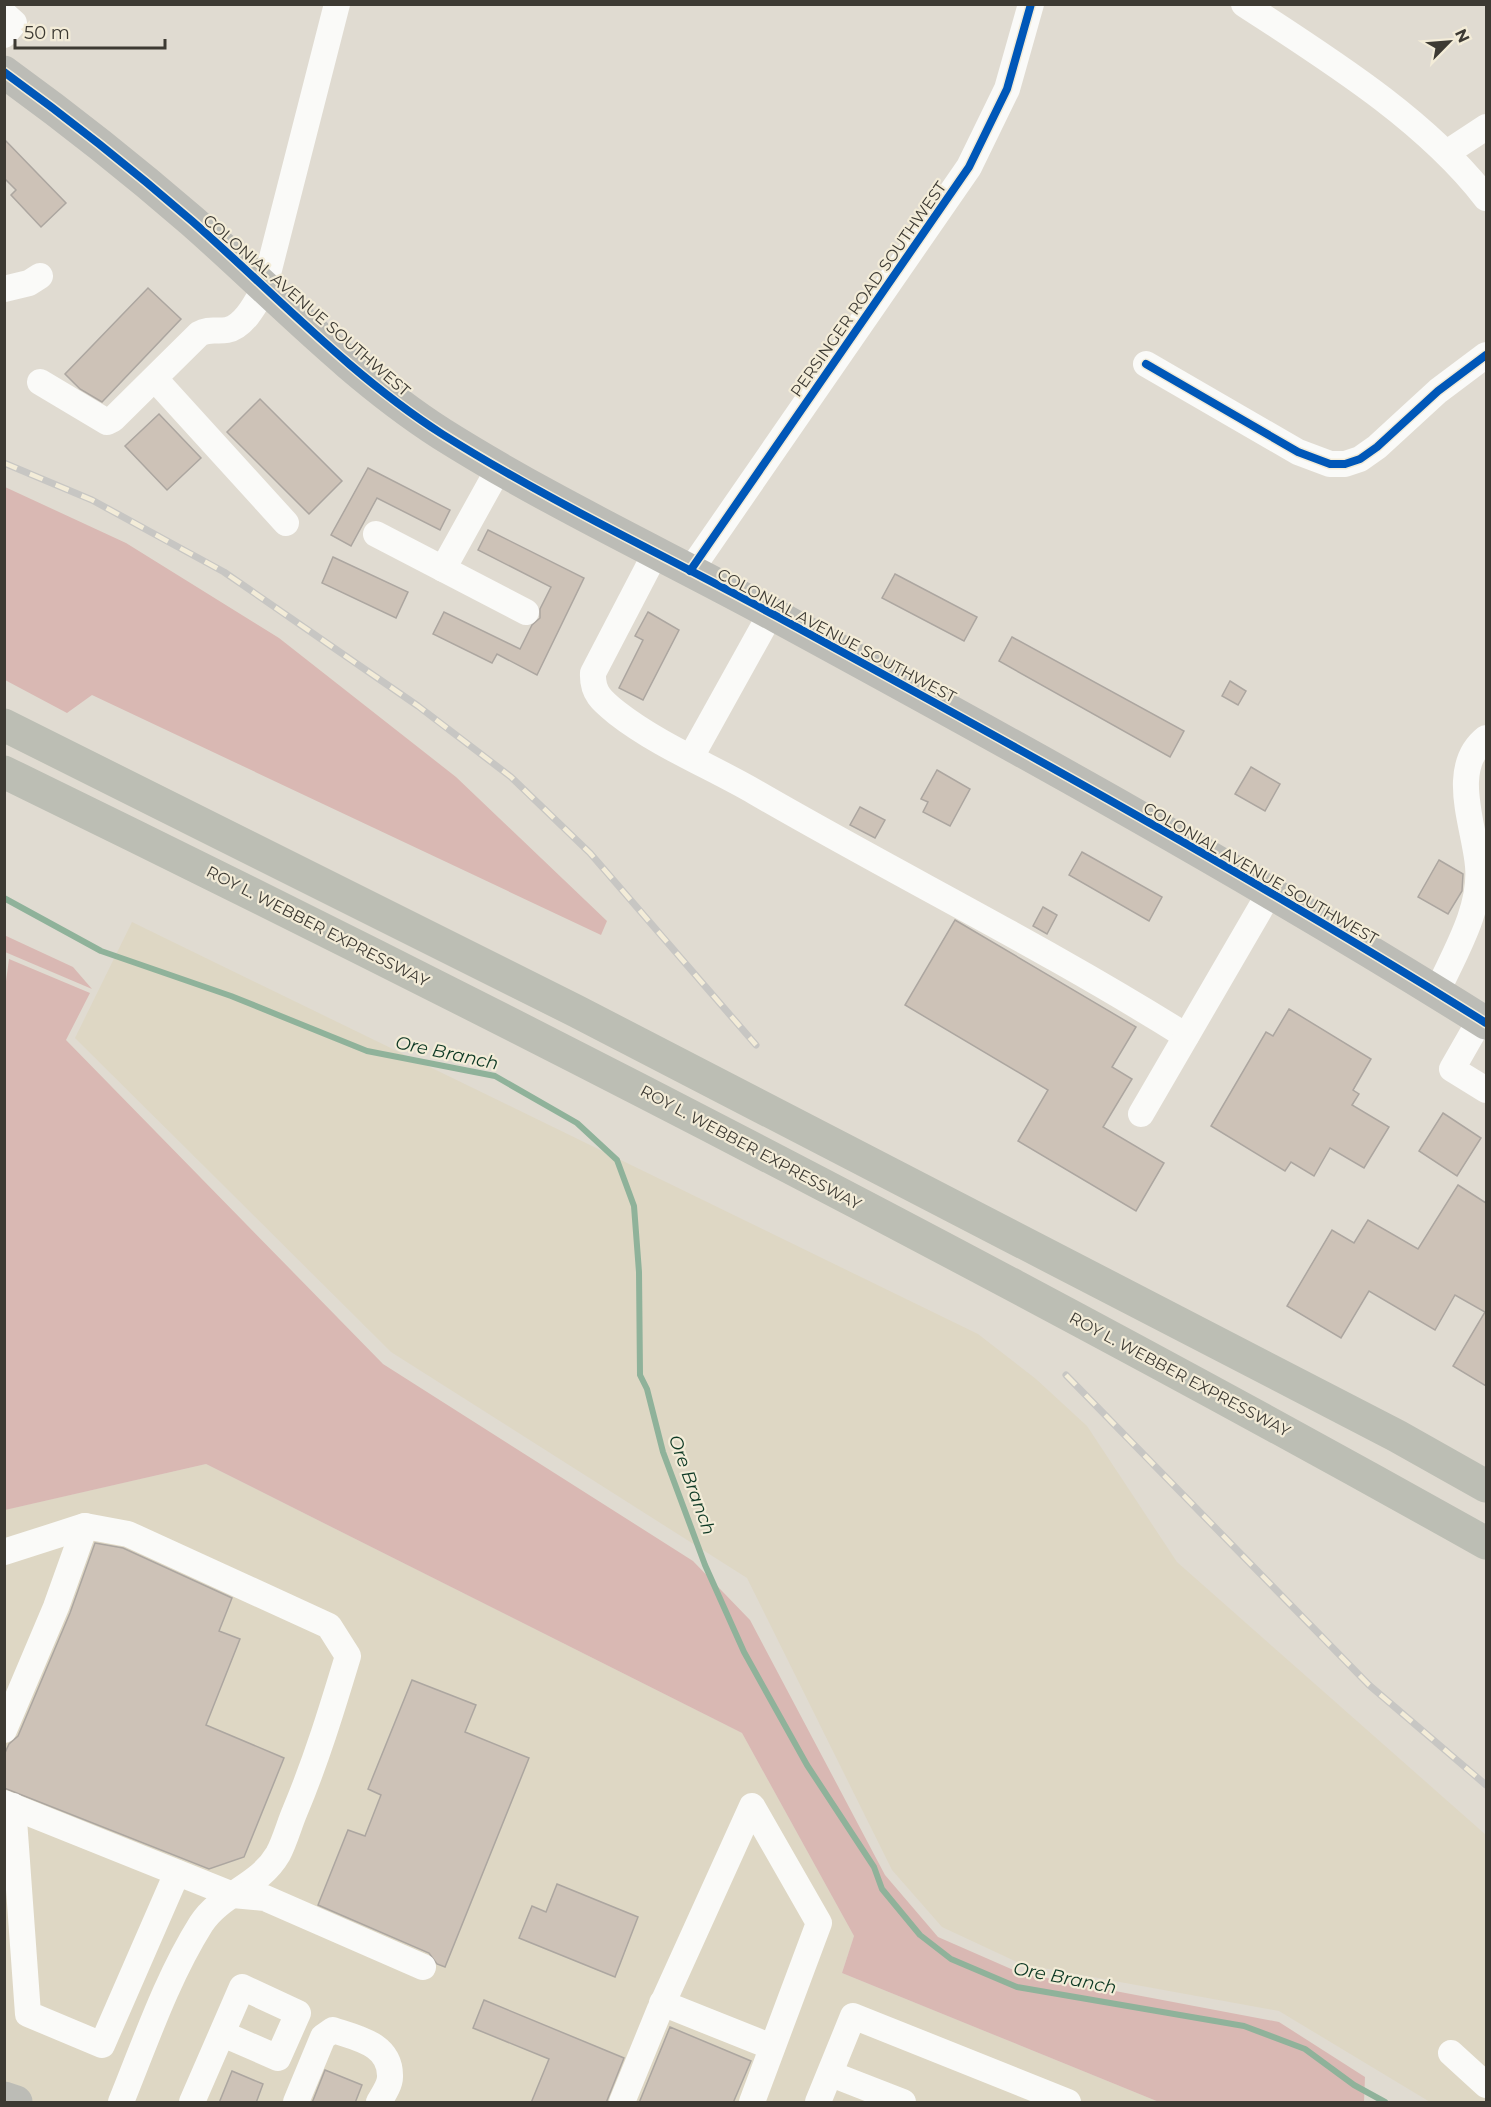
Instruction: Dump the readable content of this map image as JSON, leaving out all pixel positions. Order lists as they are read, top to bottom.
{
  "streets": {
    "highway": ["ROY L. WEBBER EXPRESSWAY"],
    "main road": ["COLONIAL AVENUE SOUTHWEST"],
    "street": ["PERSINGER ROAD SOUTHWEST"]
  },
  "crossings": [
    ["PERSINGER ROAD SOUTHWEST", "COLONIAL AVENUE SOUTHWEST"]
  ],
  "water": ["Ore Branch"],
  "scale_bar": "50 m",
  "north": "top right"
}
